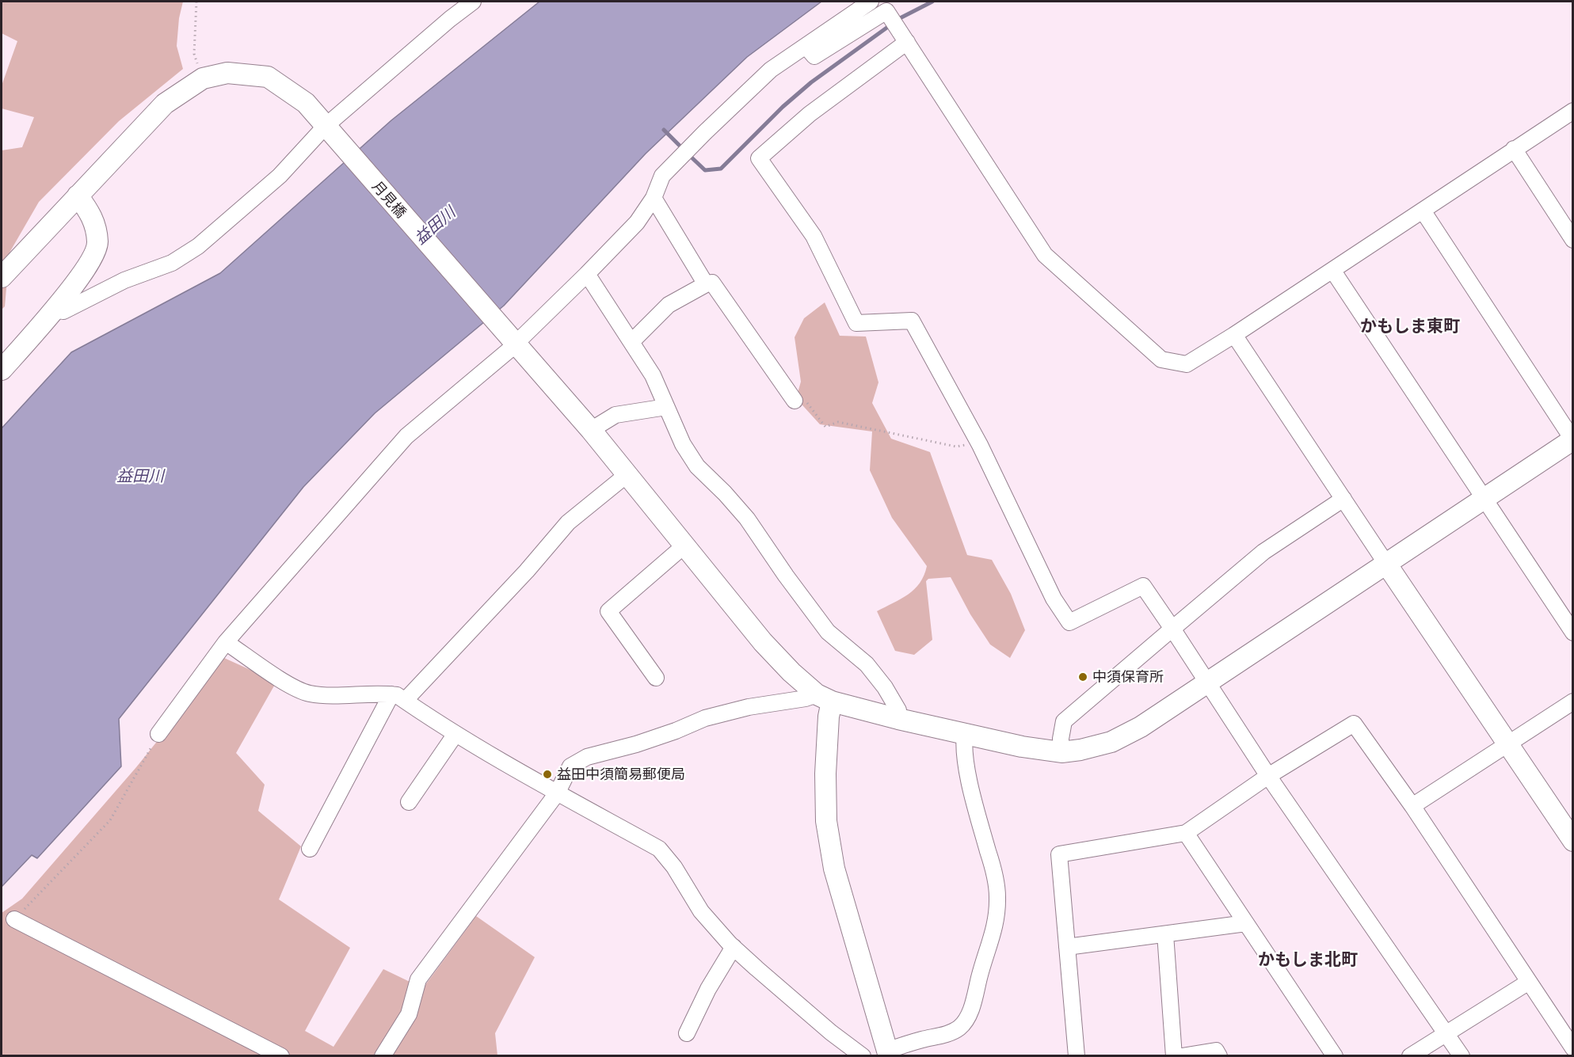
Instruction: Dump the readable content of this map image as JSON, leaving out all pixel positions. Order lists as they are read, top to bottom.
{
  "streets": {
    "street": ["月見橋"]
  },
  "districts": ["かもしま東町", "かもしま北町"],
  "water": ["益田川"],
  "places": ["中須保育所", "益田中須簡易郵便局"]
}
